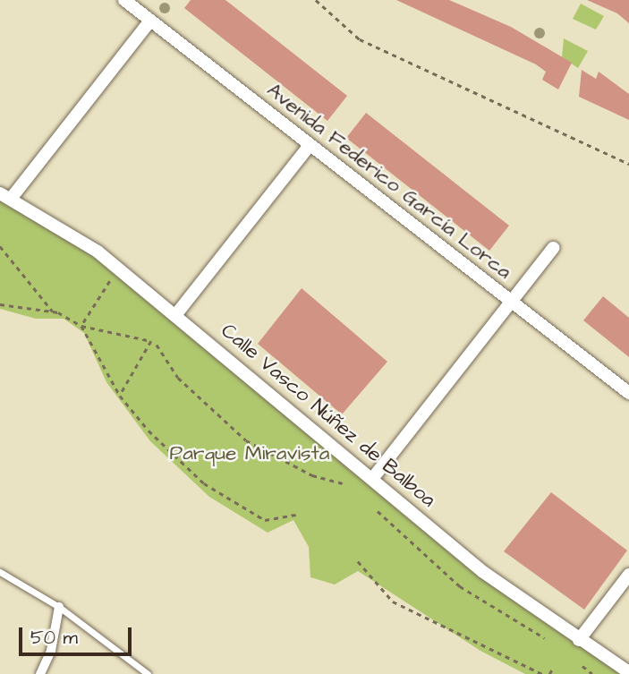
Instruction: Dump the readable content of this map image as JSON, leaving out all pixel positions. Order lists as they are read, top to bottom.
{
  "streets": {
    "street": ["Avenida Federico García Lorca", "Calle Vasco Núñez de Balboa"]
  },
  "parks": ["Parque Miravista"],
  "scale_bar": "50 m"
}
